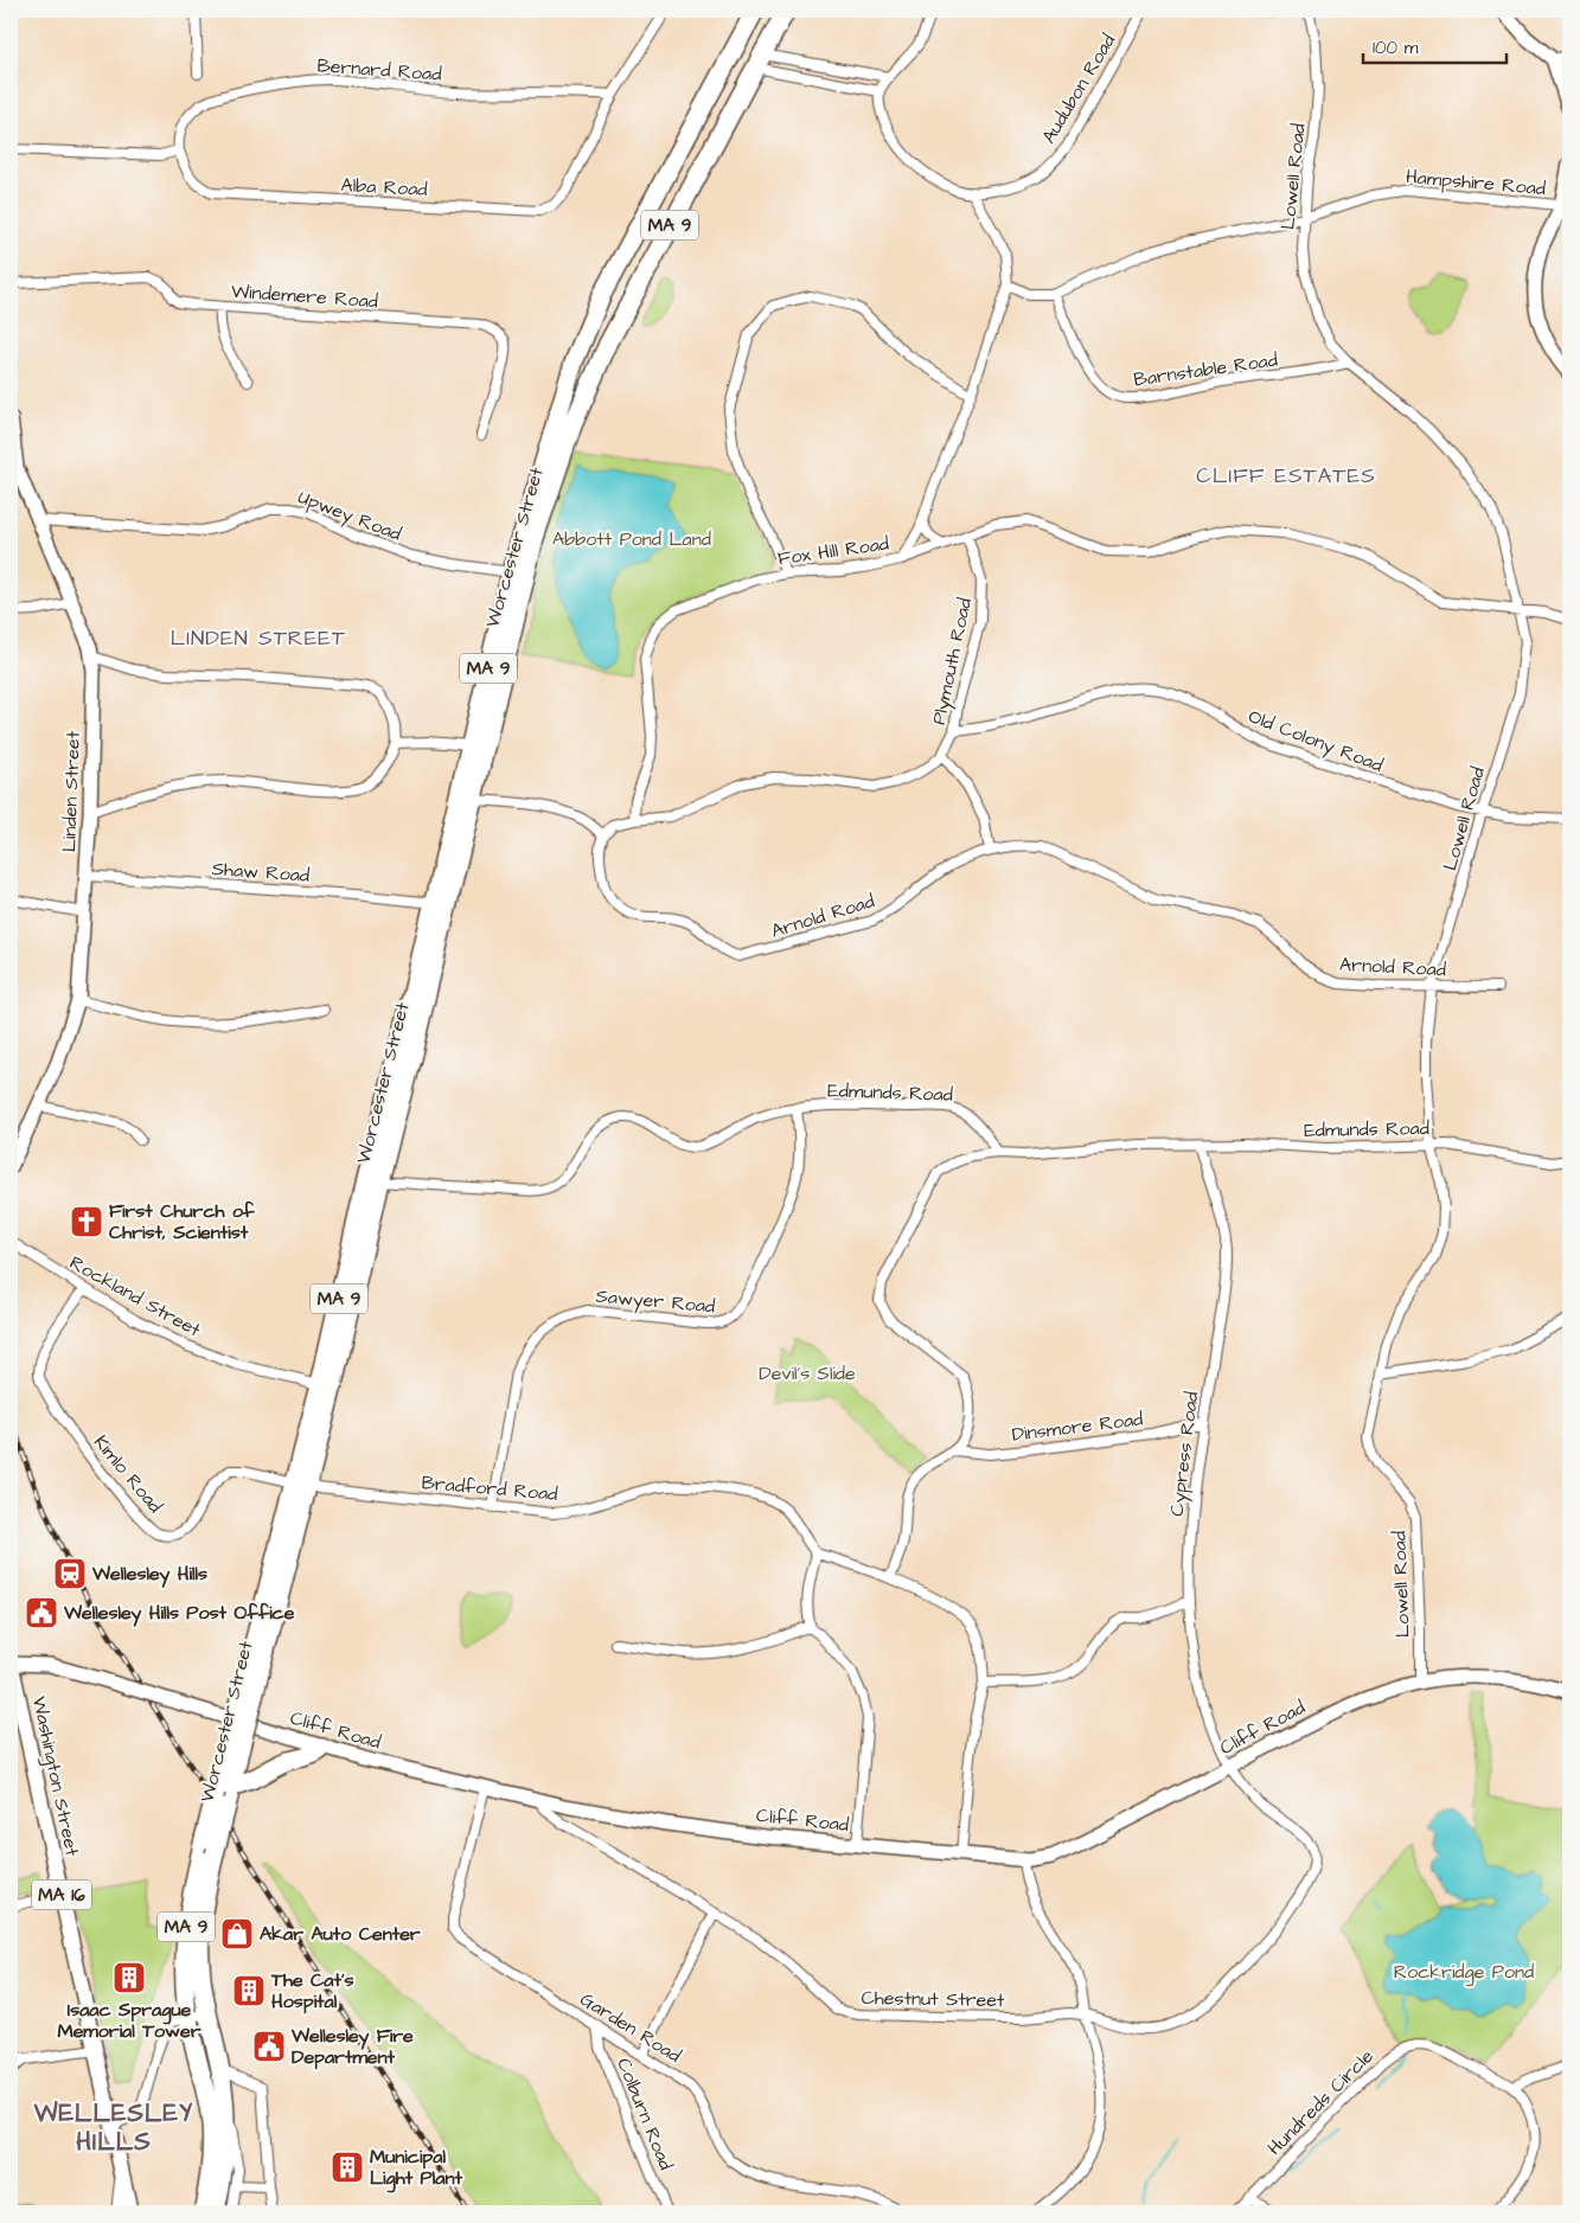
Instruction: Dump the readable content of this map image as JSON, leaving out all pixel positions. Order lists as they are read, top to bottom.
{
  "streets": {
    "highway": ["MA 9", "Worcester Street"],
    "main road": ["Washington Street", "MA 16"],
    "street": [
      "Bernard Road",
      "Audubon Road",
      "Lowell Road",
      "Hampshire Road",
      "Alba Road",
      "Windemere Road",
      "Barnstable Road",
      "Upwey Road",
      "Fox Hill Road",
      "Plymouth Road",
      "Old Colony Road",
      "Linden Street",
      "Shaw Road",
      "Arnold Road",
      "Edmunds Road",
      "Rockland Street",
      "Sawyer Road",
      "Dinsmore Road",
      "Cypress Road",
      "Kimlo Road",
      "Bradford Road",
      "Cliff Road",
      "Chestnut Street",
      "Garden Road",
      "Hundreds Circle",
      "Colburn Road"
    ]
  },
  "crossings": [
    ["Bernard Road", "Alba Road"],
    ["Audubon Road", "Fox Hill Road"],
    ["Lowell Road", "Hampshire Road"],
    ["Lowell Road", "Barnstable Road"],
    ["Lowell Road", "Old Colony Road"],
    ["Lowell Road", "Arnold Road"],
    ["Lowell Road", "Edmunds Road"],
    ["Lowell Road", "Cliff Road"],
    ["Hampshire Road", "Barnstable Road"],
    ["Hampshire Road", "Fox Hill Road"],
    ["Upwey Road", "Worcester Street"],
    ["Upwey Road", "Linden Street"],
    ["Worcester Street", "Shaw Road"],
    ["Worcester Street", "Edmunds Road"],
    ["Worcester Street", "Rockland Street"],
    ["Worcester Street", "Kimlo Road"],
    ["Worcester Street", "Bradford Road"],
    ["Plymouth Road", "Old Colony Road"],
    ["Linden Street", "Shaw Road"],
    ["Edmunds Road", "Sawyer Road"],
    ["Edmunds Road", "Cypress Road"],
    ["Rockland Street", "Kimlo Road"],
    ["Sawyer Road", "Bradford Road"],
    ["Dinsmore Road", "Cypress Road"],
    ["Cypress Road", "Cliff Road"],
    ["Cypress Road", "Chestnut Street"],
    ["Kimlo Road", "Bradford Road"],
    ["Cliff Road", "Washington Street"],
    ["Cliff Road", "Chestnut Street"],
    ["Cliff Road", "Garden Road"],
    ["Garden Road", "Colburn Road"]
  ],
  "districts": ["CLIFF ESTATES", "LINDEN STREET", "WELLESLEY HILLS"],
  "parks": ["Abbott Pond Land", "Devil's Slide", "Rockridge Pond"],
  "places": {
    "church": ["First Church of Christ, Scientist"],
    "station": ["Wellesley Hills"],
    "public building": ["Wellesley Hills Post Office", "Wellesley Fire Department"],
    "shop": ["Akar Auto Center"],
    "building": ["Isaac Sprague Memorial Tower", "The Cat's Hospital", "Municipal Light Plant"]
  },
  "scale_bar": "100 m"
}
